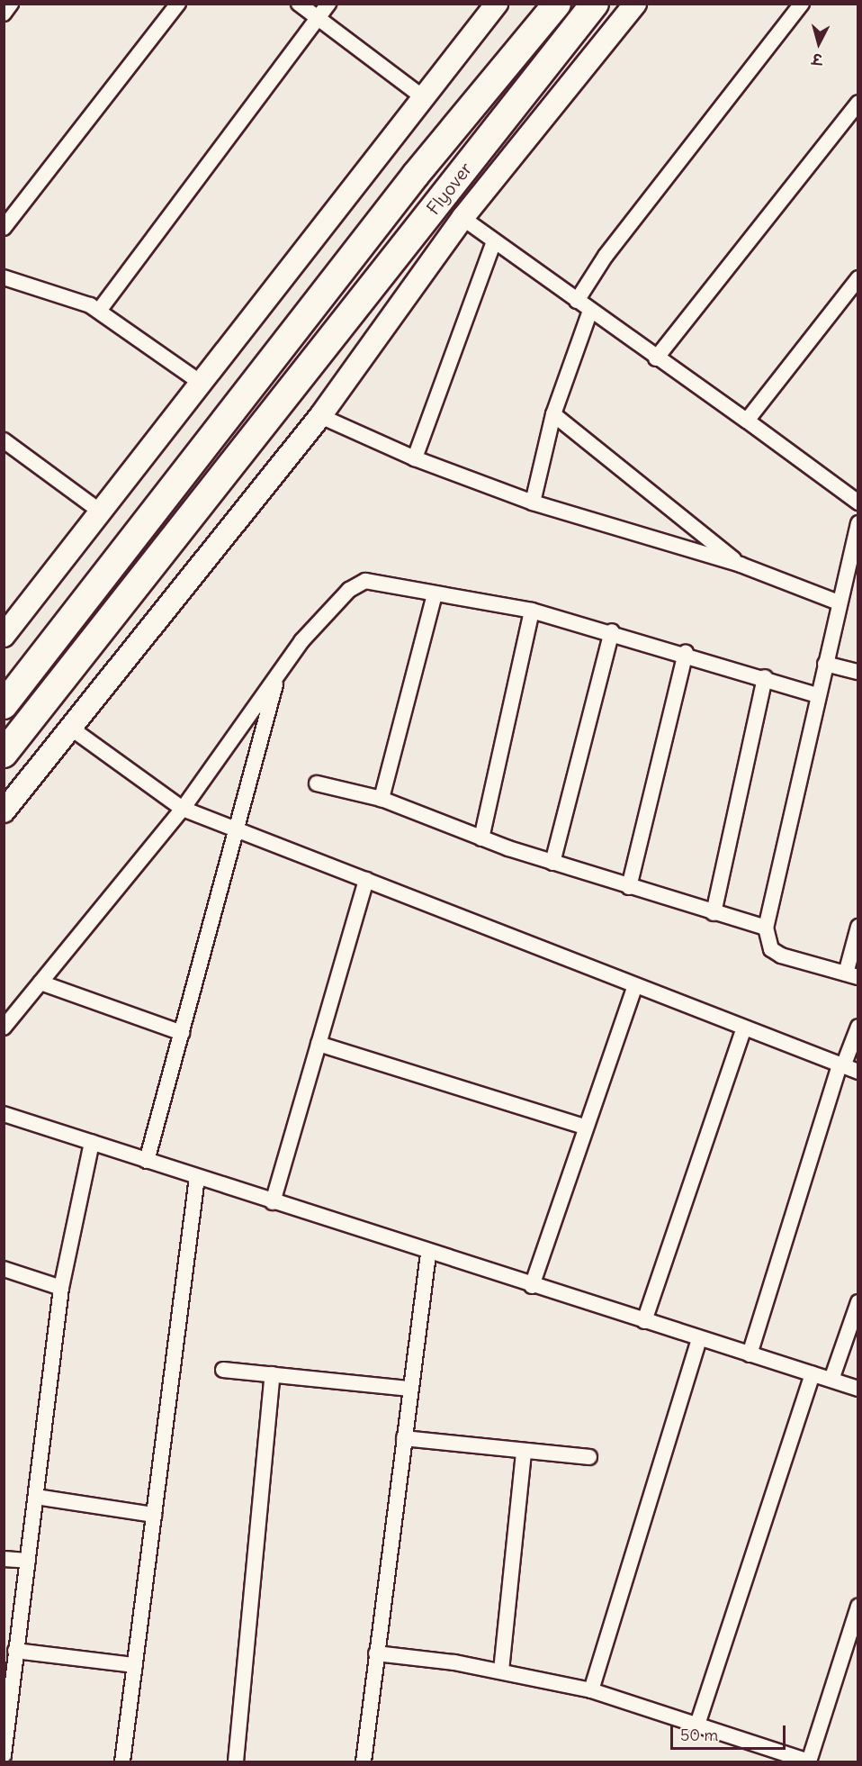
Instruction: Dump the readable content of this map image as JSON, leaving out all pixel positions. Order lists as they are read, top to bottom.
{
  "streets": {
    "highway": ["Flyover"]
  },
  "scale_bar": "50 m",
  "north": "bottom"
}
